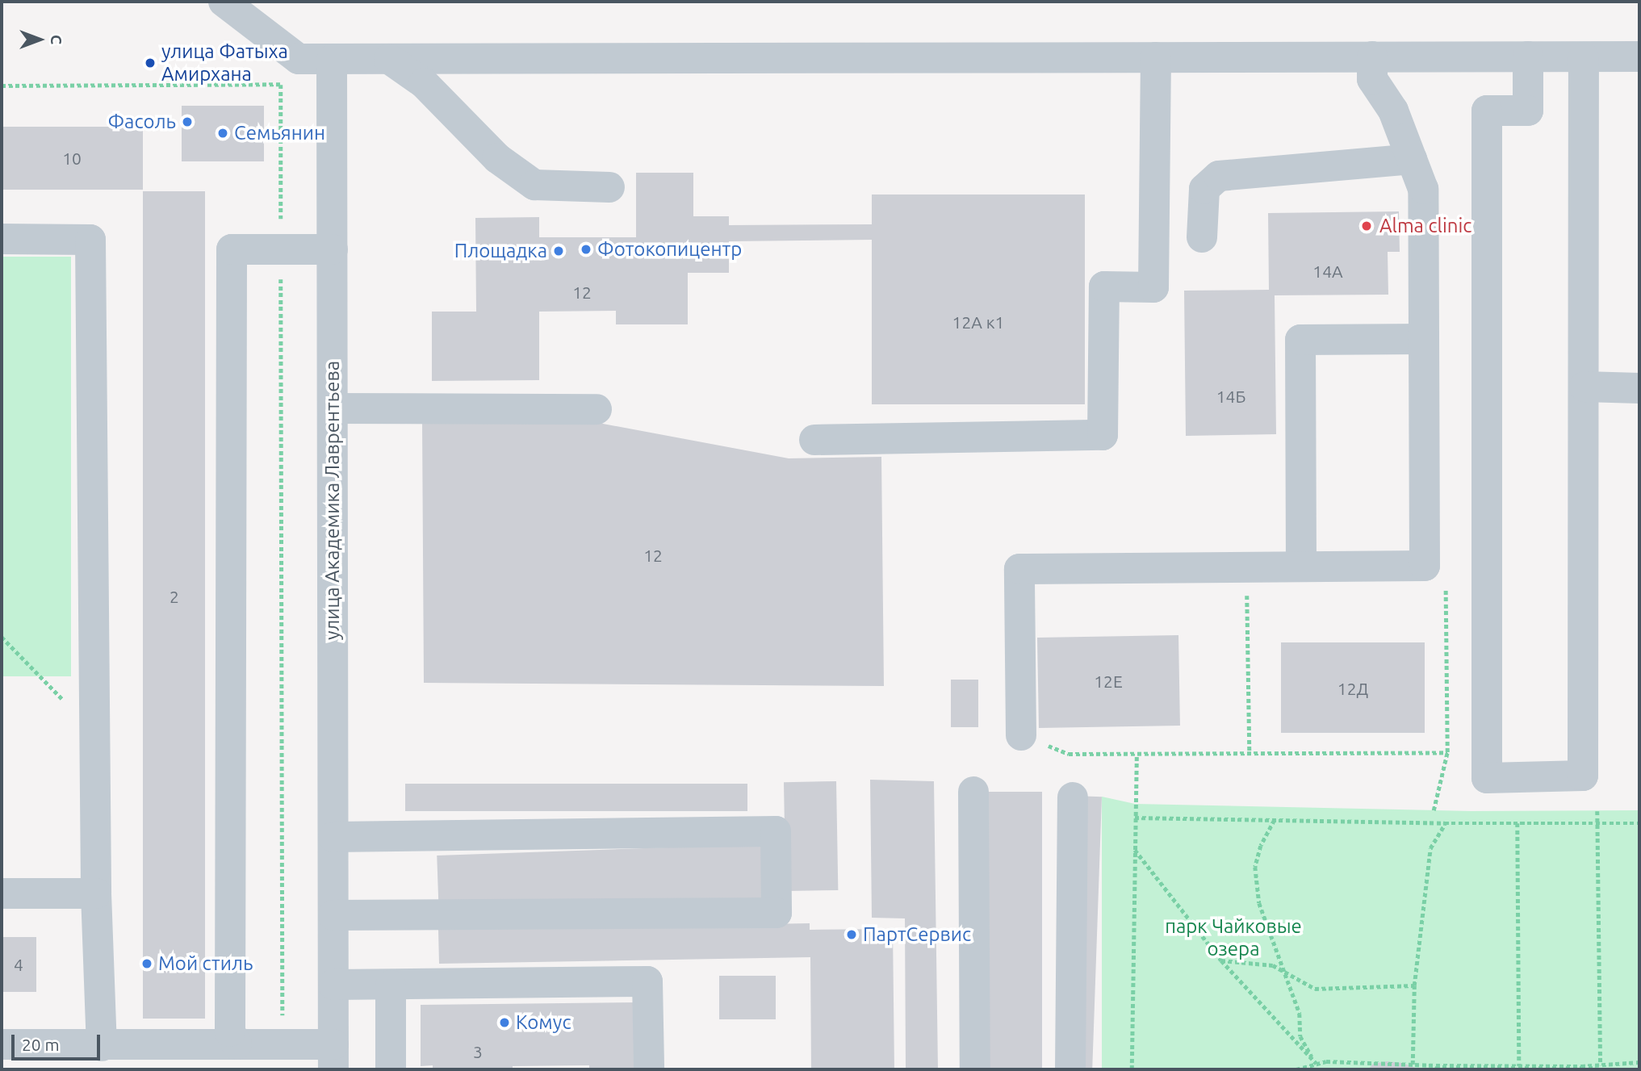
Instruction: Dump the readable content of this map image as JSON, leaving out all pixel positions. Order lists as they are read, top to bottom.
{
  "streets": {
    "street": ["улица Академика Лаврентьева"]
  },
  "parks": ["парк Чайковые озера"],
  "places": [
    "улица Фатыха Амирхана",
    "Фасоль",
    "Семьянин",
    "Alma clinic",
    "Фотокопицентр",
    "Площадка",
    "ПартСервис",
    "Мой стиль",
    "Комус"
  ],
  "house_numbers": [
    "10",
    "14А",
    "12",
    "12А к1",
    "14Б",
    "12",
    "2",
    "12Е",
    "12Д",
    "4",
    "3"
  ],
  "scale_bar": "20 m",
  "north": "right"
}
